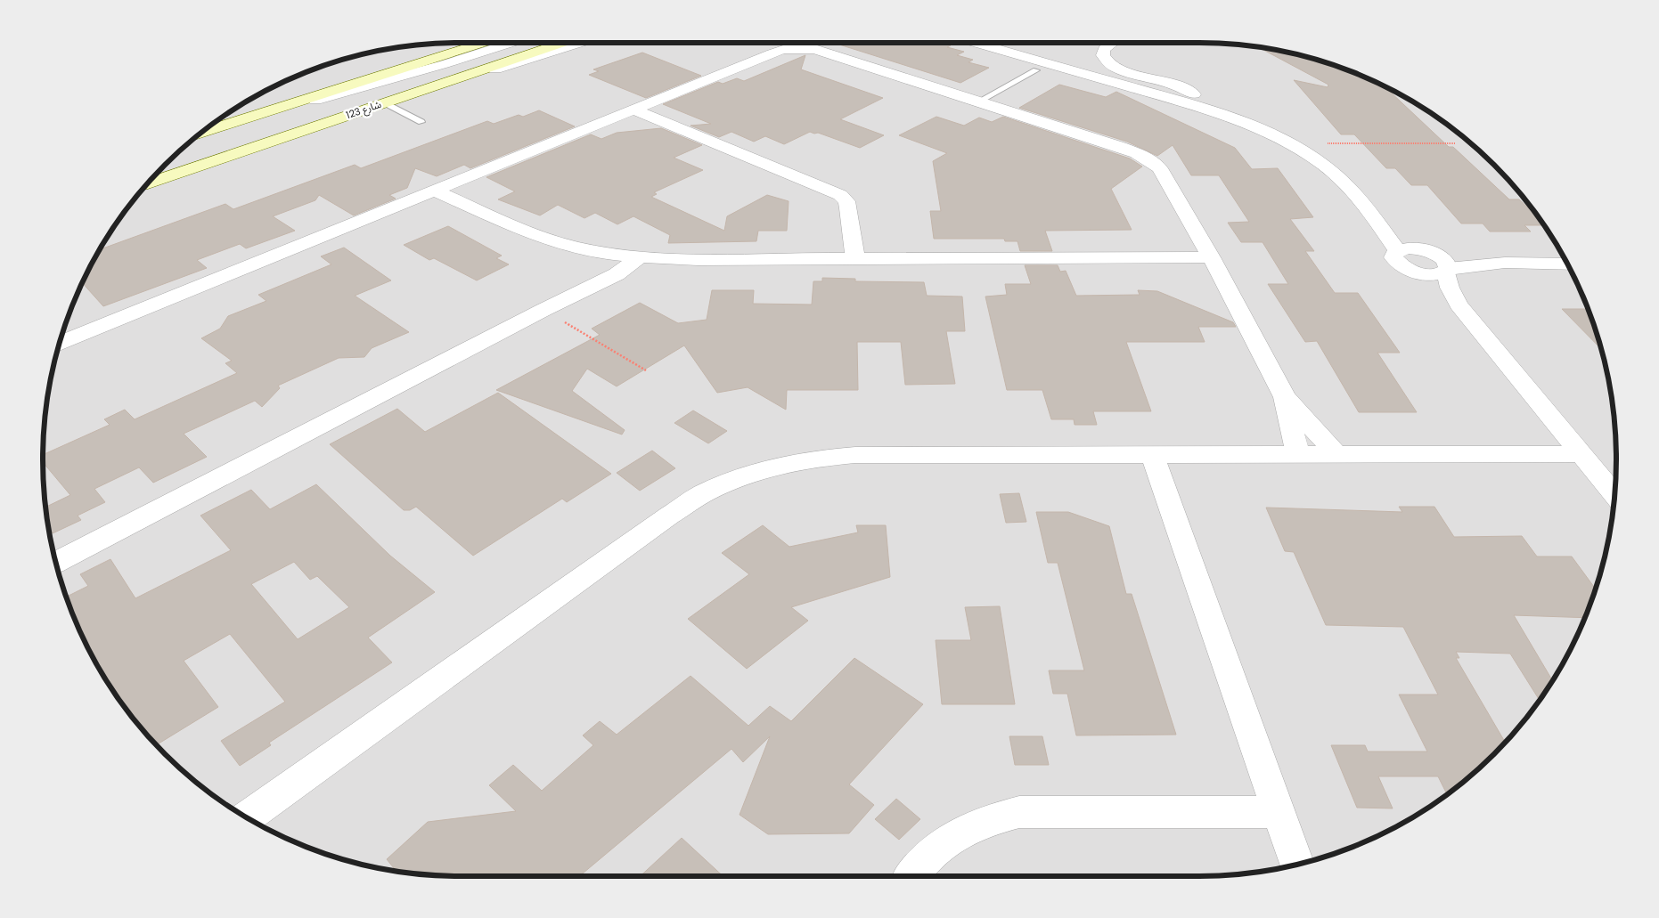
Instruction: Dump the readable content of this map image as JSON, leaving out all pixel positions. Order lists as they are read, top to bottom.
{
  "streets": {
    "main road": ["شارع 123"]
  }
}
